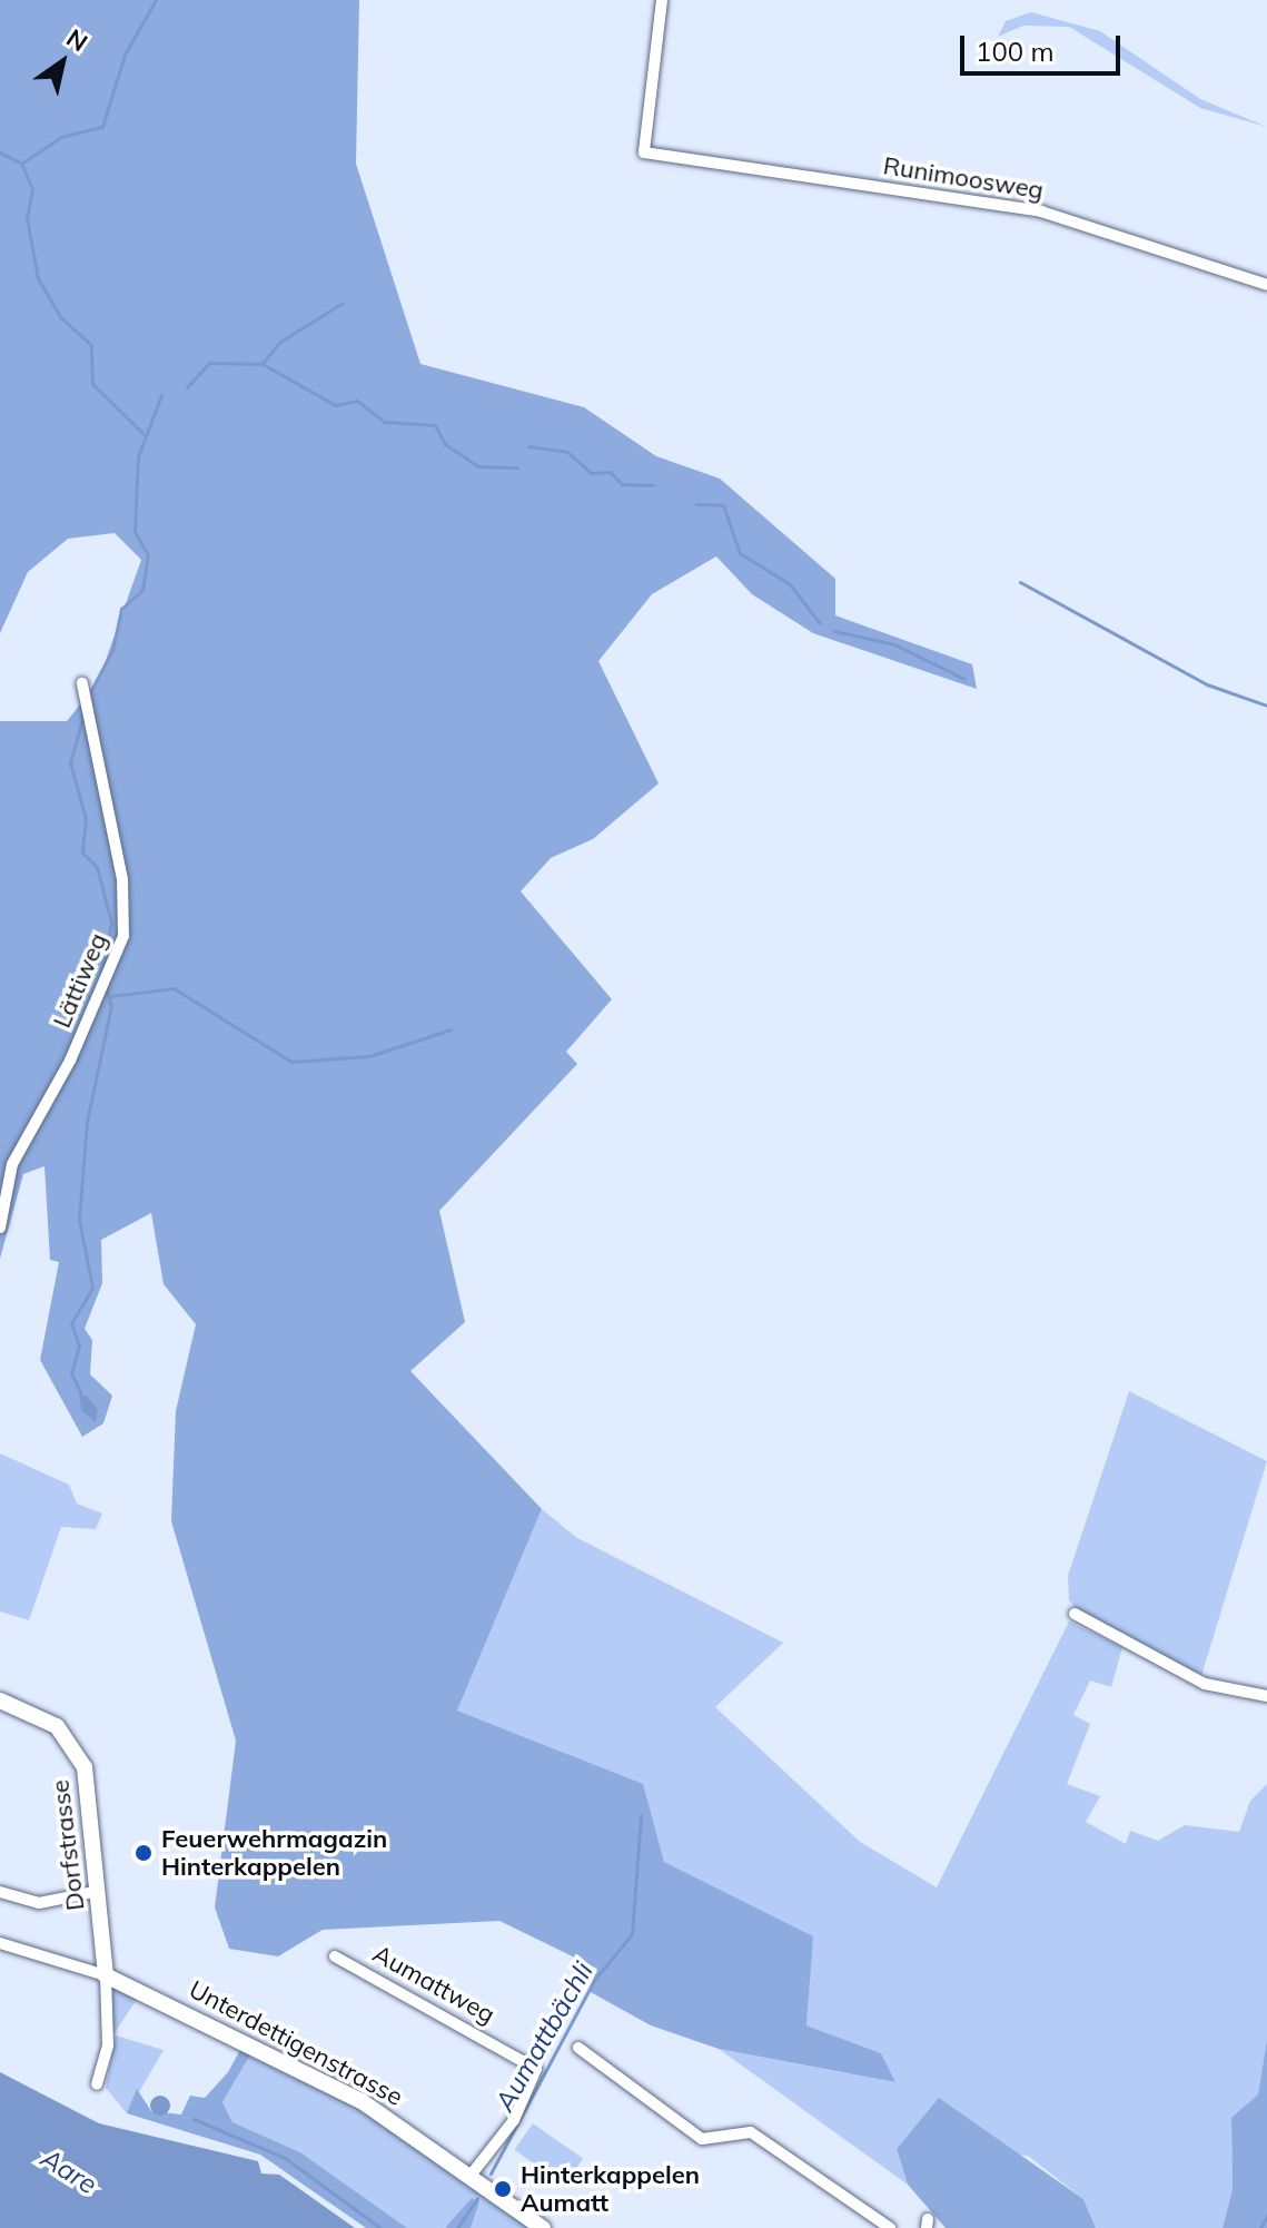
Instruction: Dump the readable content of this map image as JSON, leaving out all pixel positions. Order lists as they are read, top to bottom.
{
  "streets": {
    "street": [
      "Runimoosweg",
      "Lättiweg",
      "Dorfstrasse",
      "Aumattweg",
      "Unterdettigenstrasse"
    ]
  },
  "crossings": [
    ["Dorfstrasse", "Unterdettigenstrasse"],
    ["Aumattweg", "Unterdettigenstrasse"]
  ],
  "water": ["Aumattbächli", "Aare"],
  "places": ["Feuerwehrmagazin Hinterkappelen", "Hinterkappelen Aumatt"],
  "scale_bar": "100 m",
  "north": "top right"
}
